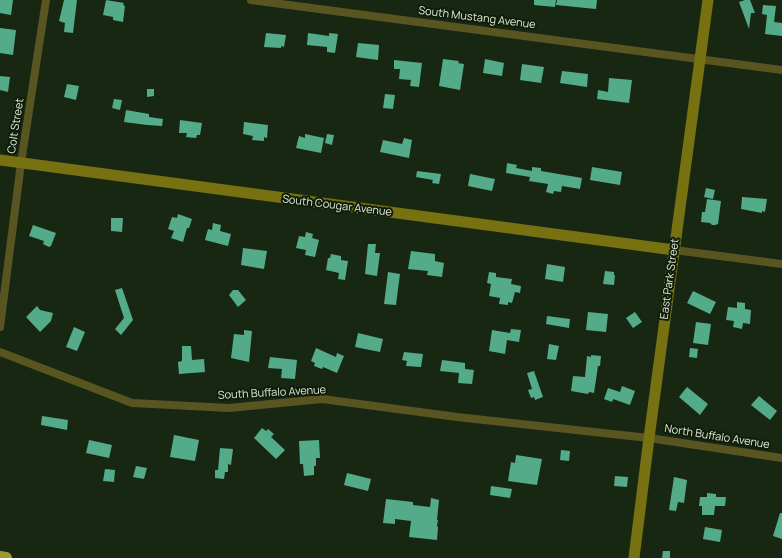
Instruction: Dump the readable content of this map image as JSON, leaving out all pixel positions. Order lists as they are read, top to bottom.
{
  "streets": {
    "street": [
      "South Mustang Avenue",
      "Colt Street",
      "South Cougar Avenue",
      "East Park Street",
      "South Buffalo Avenue",
      "North Buffalo Avenue"
    ]
  },
  "crossings": [
    ["South Mustang Avenue", "East Park Street"],
    ["Colt Street", "South Cougar Avenue"],
    ["South Cougar Avenue", "East Park Street"],
    ["East Park Street", "South Buffalo Avenue"],
    ["East Park Street", "North Buffalo Avenue"],
    ["South Buffalo Avenue", "North Buffalo Avenue"]
  ]
}
